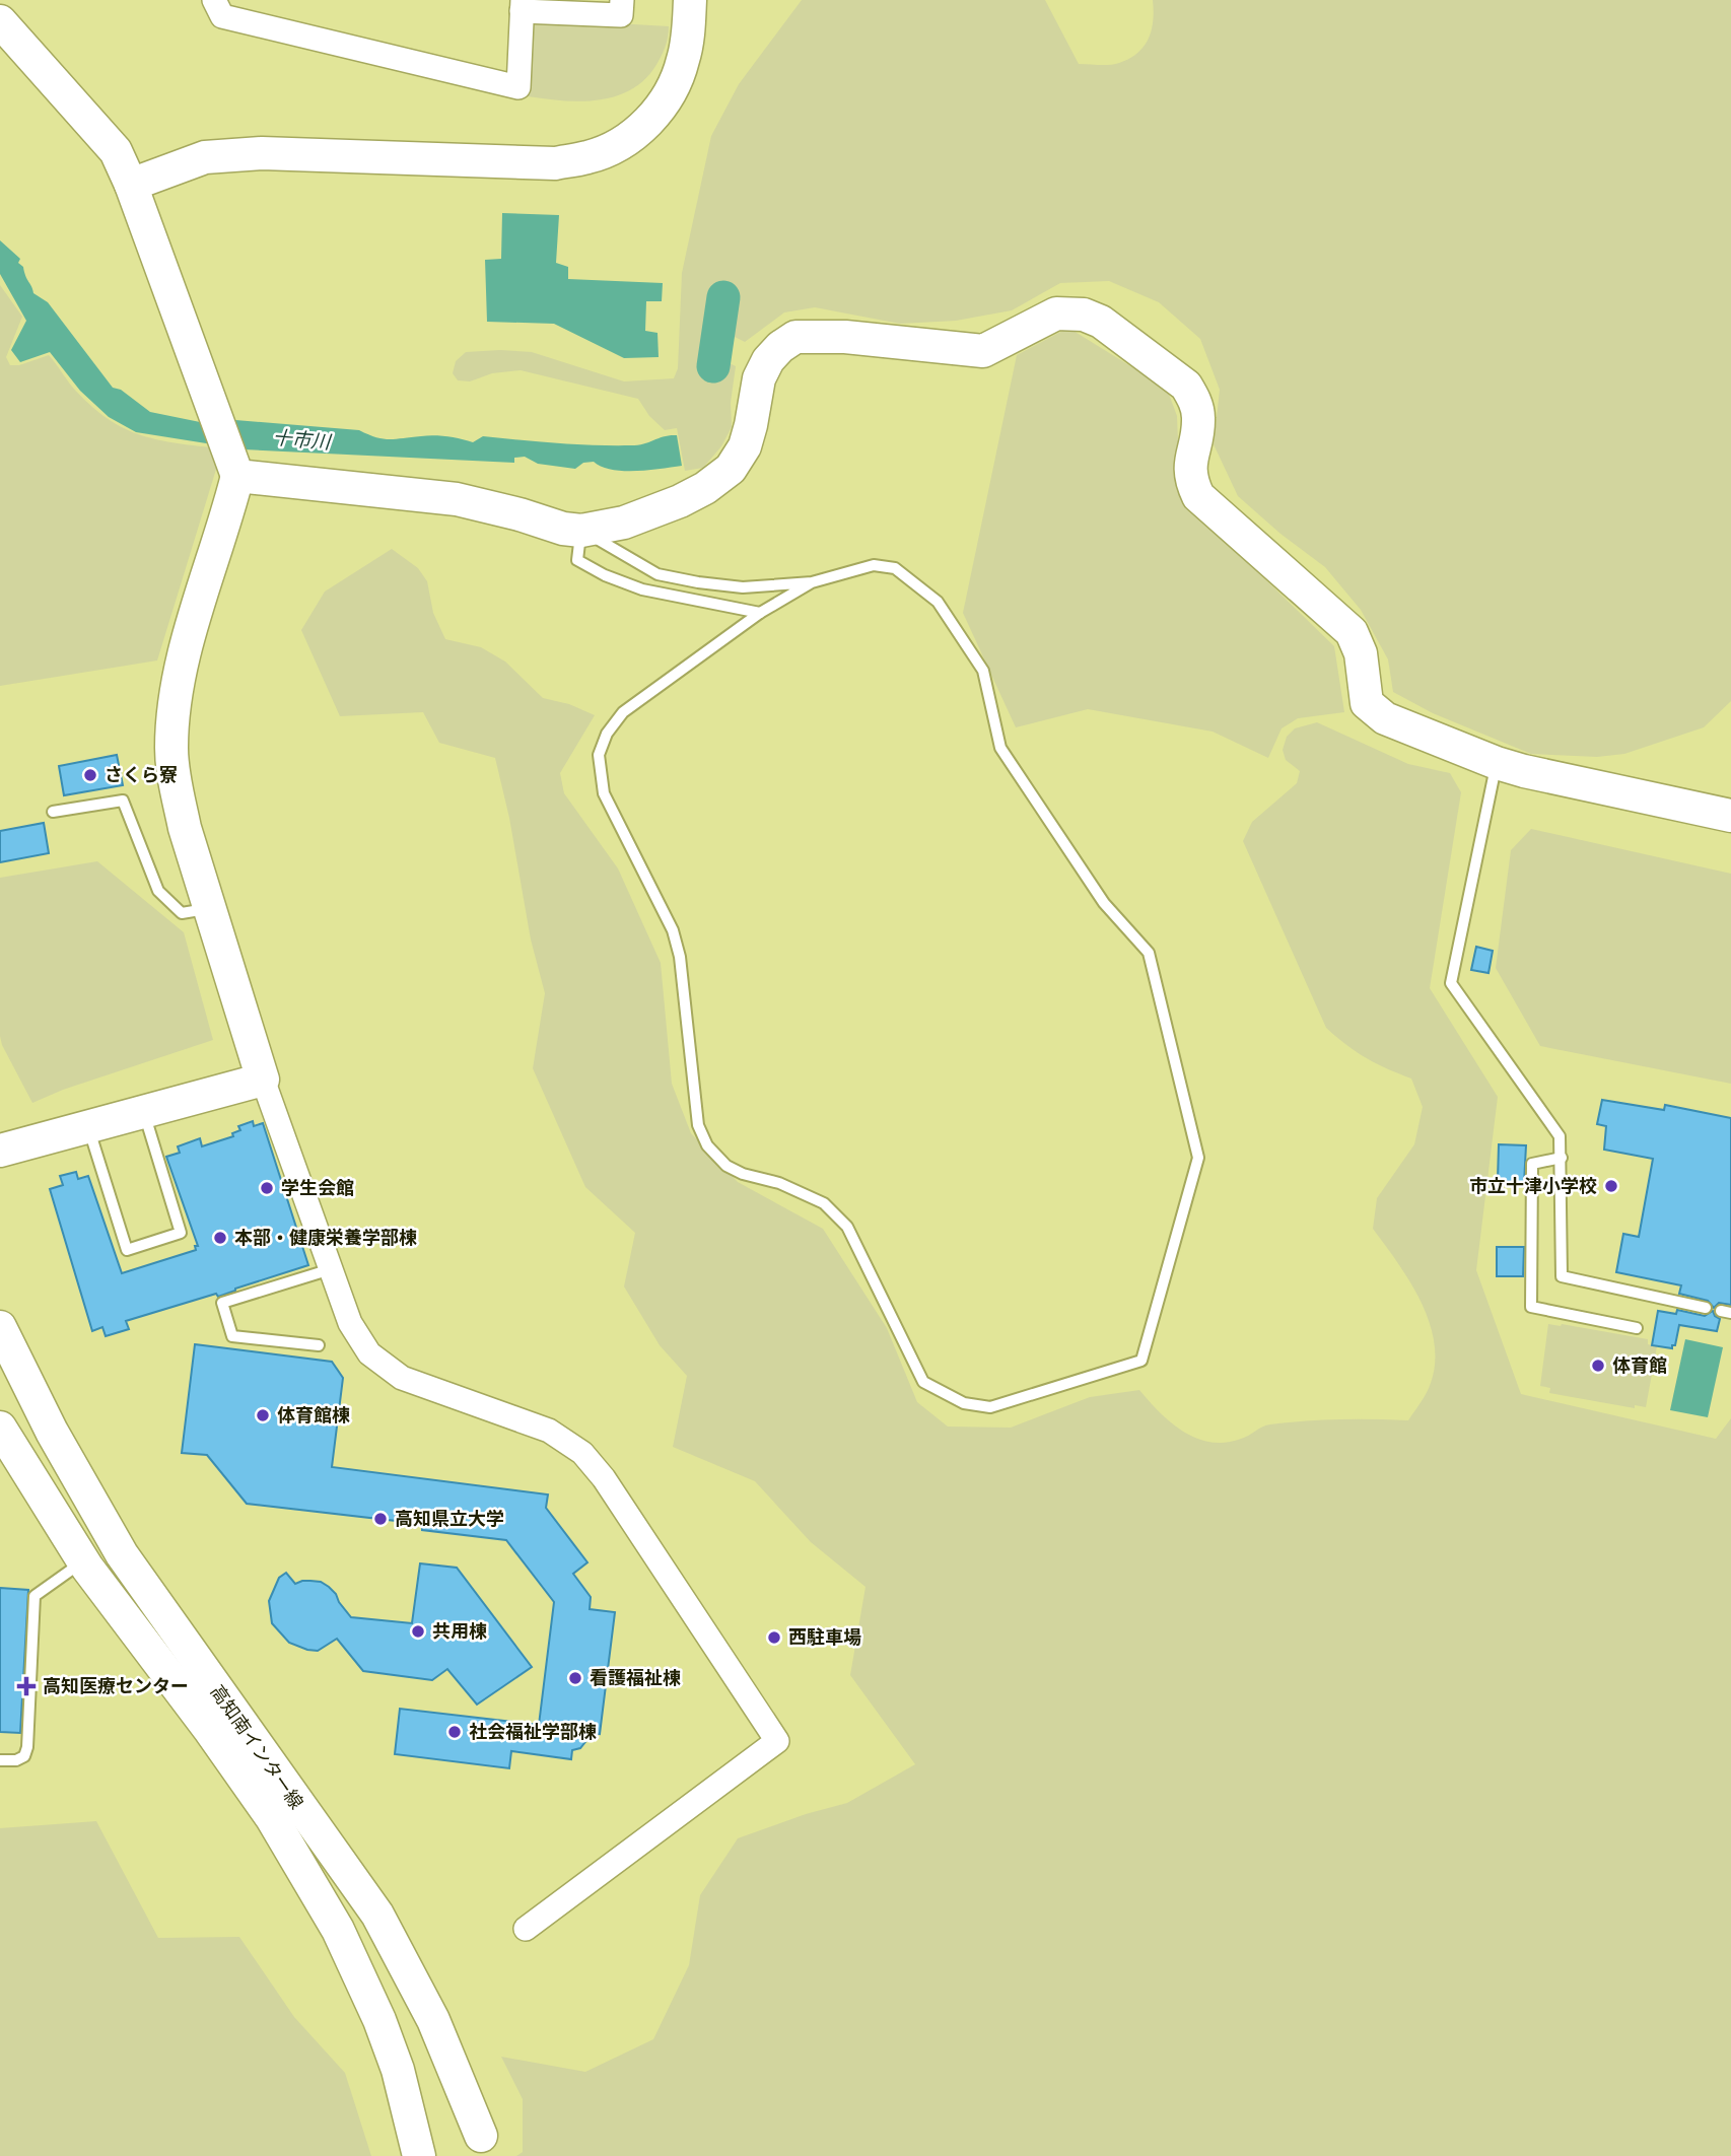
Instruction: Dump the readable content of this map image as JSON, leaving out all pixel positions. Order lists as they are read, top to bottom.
{
  "streets": {
    "street": ["高知南インター線"]
  },
  "water": ["十市川"],
  "places": {
    "other": [
      "さくら寮",
      "市立十津小学校",
      "学生会館",
      "本部・健康栄養学部棟",
      "体育館",
      "体育館棟",
      "高知県立大学",
      "共用棟",
      "西駐車場",
      "看護福祉棟",
      "社会福祉学部棟"
    ],
    "health": ["高知医療センター"]
  }
}
